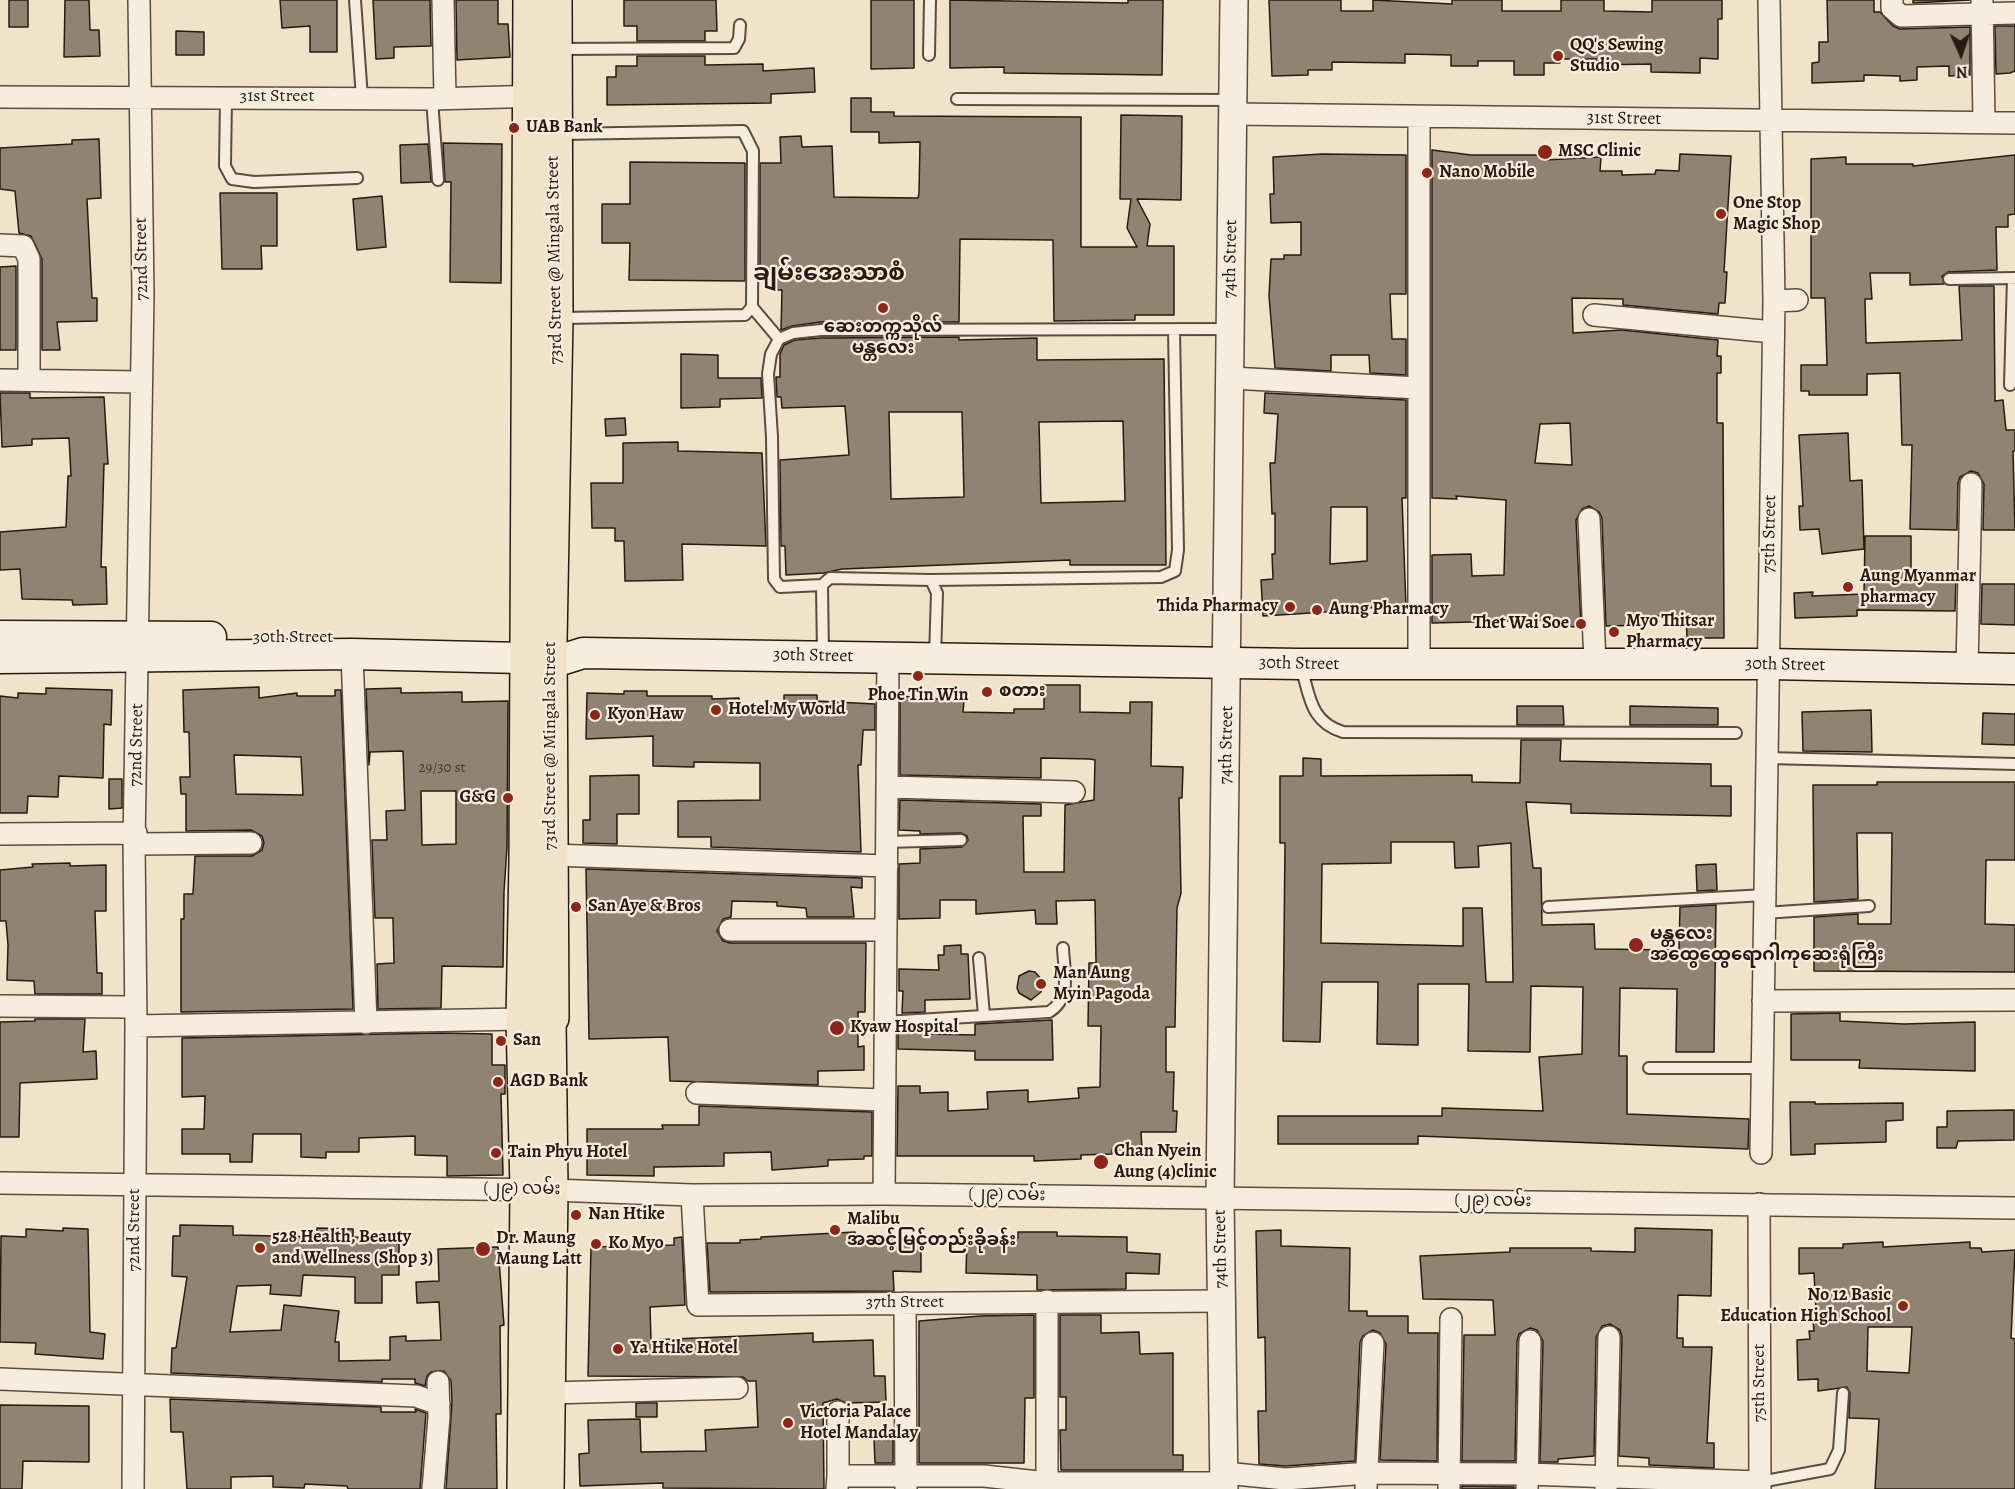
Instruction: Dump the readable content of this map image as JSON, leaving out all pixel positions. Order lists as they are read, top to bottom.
{
  "streets": {
    "main road": ["73rd Street @ Mingala Street", "30th Street"],
    "street": [
      "31st Street",
      "72nd Street",
      "74th Street",
      "75th Street",
      "(၂၉) လမ်း",
      "37th Street"
    ]
  },
  "crossings": [
    ["31st Street", "72nd Street"],
    ["31st Street", "74th Street"],
    ["31st Street", "73rd Street @ Mingala Street"],
    ["31st Street", "75th Street"],
    ["72nd Street", "30th Street"],
    ["72nd Street", "(၂၉) လမ်း"],
    ["74th Street", "30th Street"],
    ["74th Street", "(၂၉) လမ်း"],
    ["74th Street", "37th Street"],
    ["73rd Street @ Mingala Street", "30th Street"],
    ["73rd Street @ Mingala Street", "(၂၉) လမ်း"],
    ["75th Street", "30th Street"],
    ["75th Street", "(၂၉) လမ်း"],
    ["(၂၉) လမ်း", "37th Street"]
  ],
  "districts": ["ချမ်းအေးသာစံ"],
  "places": [
    "QQ's Sewing Studio",
    "UAB Bank",
    "MSC Clinic",
    "Nano Mobile",
    "One Stop Magic Shop",
    "ဆေးတက္ကသိုလ် မန္တလေး",
    "Aung Myanmar pharmacy",
    "Thida Pharmacy",
    "Aung Pharmacy",
    "Thet Wai Soe",
    "Myo Thitsar Pharmacy",
    "Phoe Tin Win",
    "စတား",
    "Hotel My World",
    "Kyon Haw",
    "G&G",
    "San Aye & Bros",
    "မန္တလေး အထွေထွေရောဂါကုဆေးရုံကြီး",
    "Man Aung Myin Pagoda",
    "Kyaw Hospital",
    "San",
    "AGD Bank",
    "Tain Phyu Hotel",
    "Chan Nyein Aung (4)clinic",
    "Nan Htike",
    "Malibu အဆင့်မြင့်တည်းခိုခန်း",
    "Ko Myo",
    "528 Health, Beauty and Wellness (Shop 3)",
    "Dr. Maung Maung Latt",
    "No 12 Basic Education High School",
    "Ya Htike Hotel",
    "Victoria Palace Hotel Mandalay"
  ],
  "house_numbers": ["29/30 st"],
  "north": "bottom"
}
